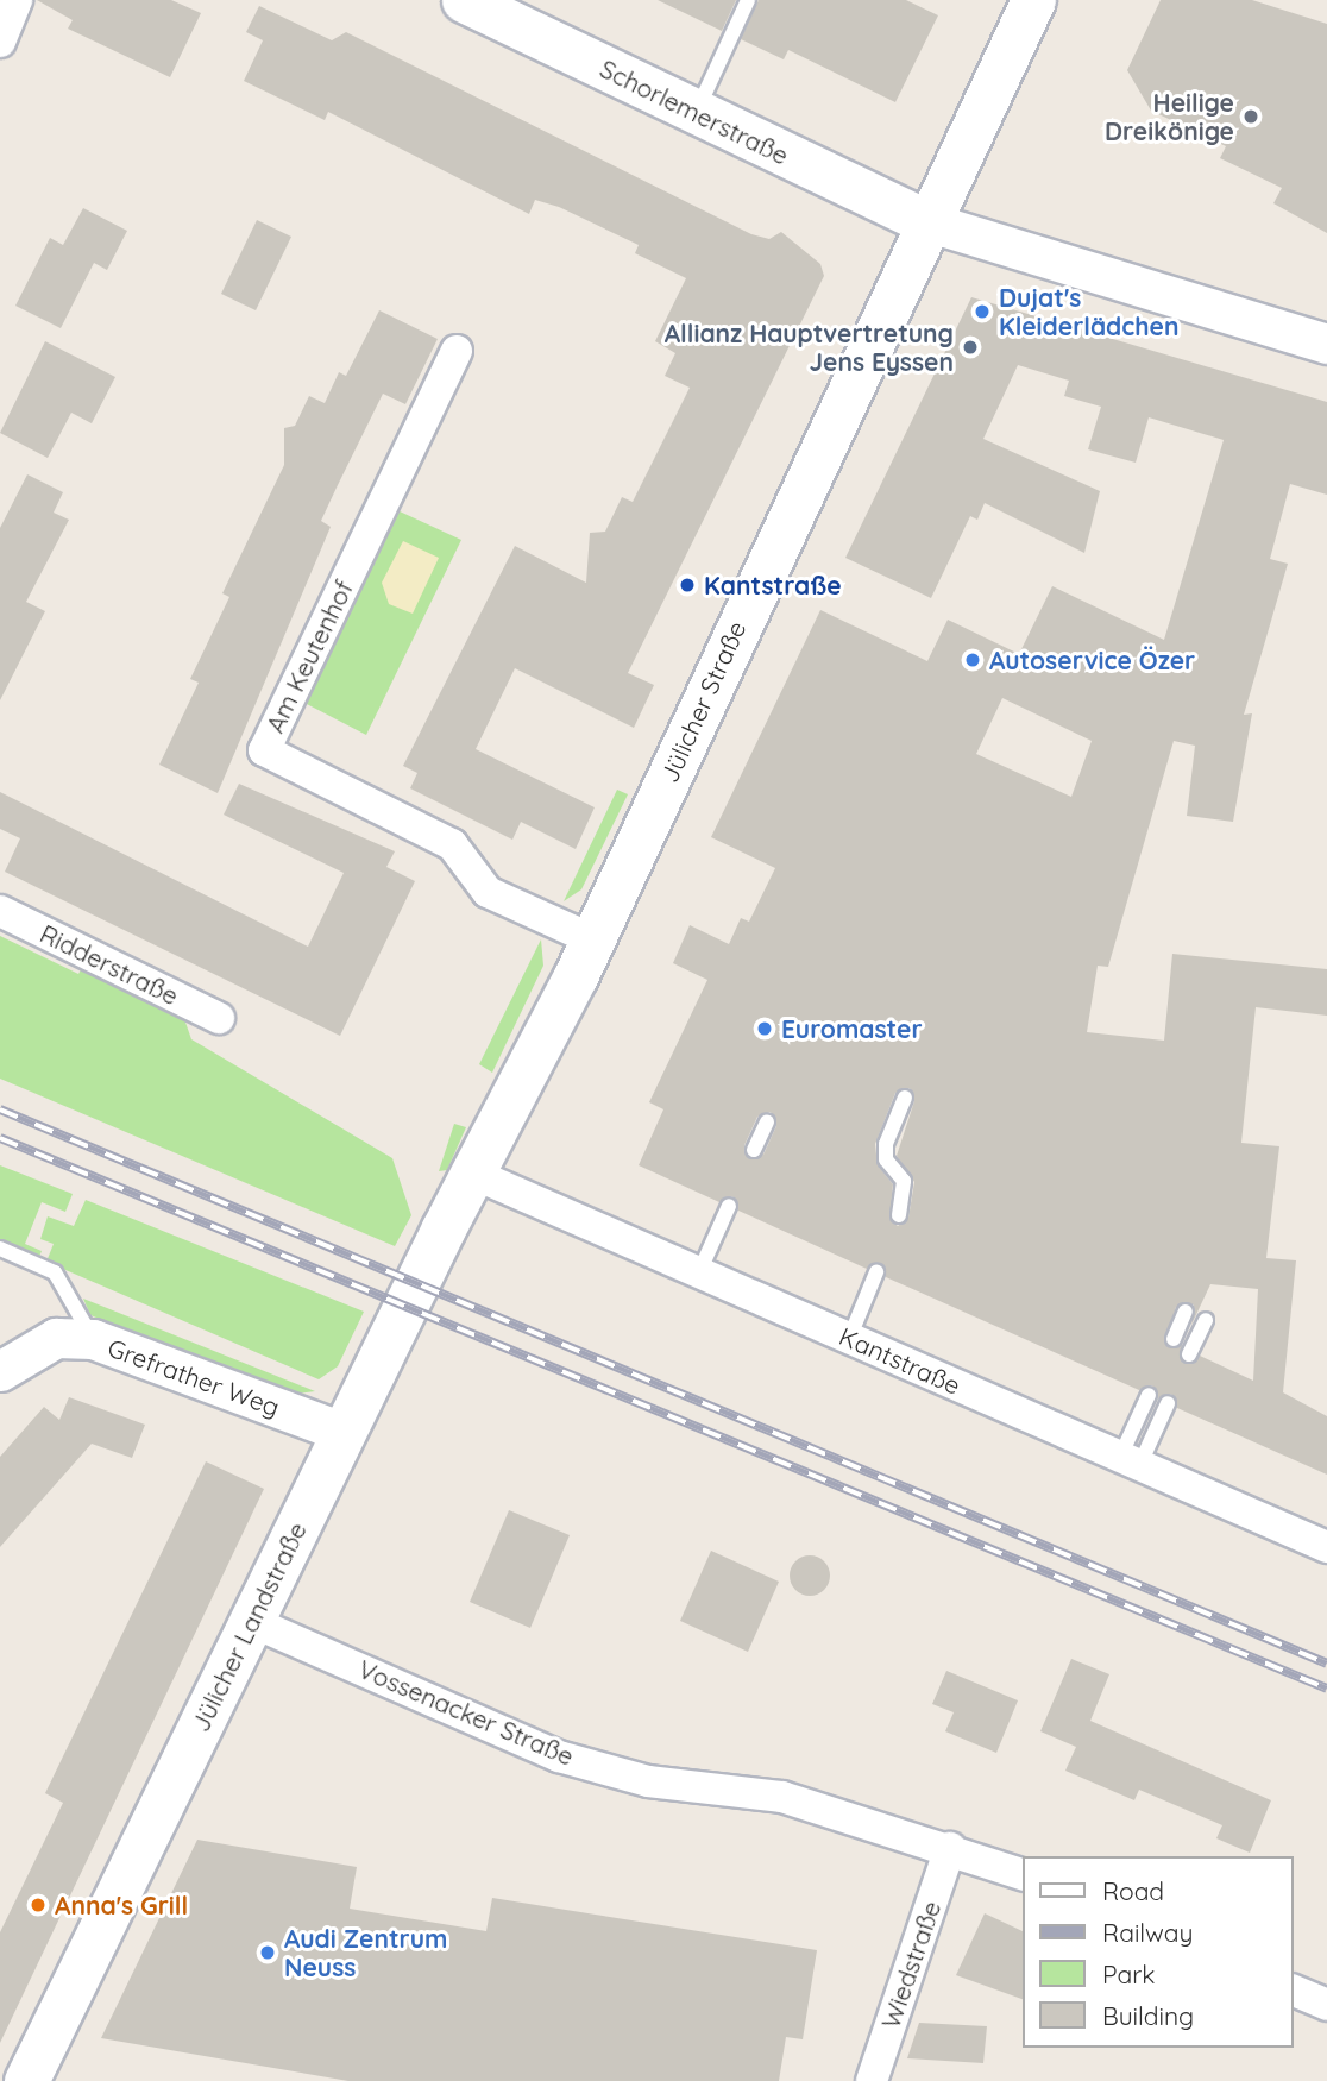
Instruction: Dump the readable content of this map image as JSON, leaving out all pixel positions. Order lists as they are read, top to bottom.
{
  "streets": {
    "main road": ["Schorlemerstraße", "Jülicher Straße", "Jülicher Landstraße"],
    "street": [
      "Am Keutenhof",
      "Ridderstraße",
      "Kantstraße",
      "Grefrather Weg",
      "Vossenacker Straße",
      "Wiedstraße"
    ]
  },
  "crossings": [
    ["Schorlemerstraße", "Jülicher Straße"],
    ["Am Keutenhof", "Jülicher Straße"],
    ["Jülicher Straße", "Kantstraße"],
    ["Jülicher Straße", "Jülicher Landstraße"],
    ["Kantstraße", "Jülicher Landstraße"],
    ["Grefrather Weg", "Jülicher Landstraße"],
    ["Jülicher Landstraße", "Vossenacker Straße"],
    ["Vossenacker Straße", "Wiedstraße"]
  ],
  "places": [
    "Heilige Dreikönige",
    "Dujat's Kleiderlädchen",
    "Allianz Hauptvertretung Jens Eyssen",
    "Kantstraße",
    "Autoservice Özer",
    "Euromaster",
    "Anna's Grill",
    "Audi Zentrum Neuss"
  ],
  "legend": [
    "Road",
    "Railway",
    "Park",
    "Building"
  ]
}
